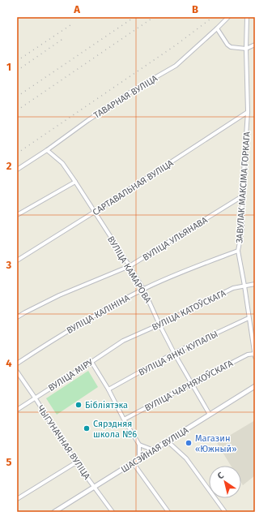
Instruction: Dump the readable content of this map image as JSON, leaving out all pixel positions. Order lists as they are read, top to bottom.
{
  "streets": {
    "street": [
      "ТАВАРНАЯ ВУЛІЦА",
      "САРТАВАЛЬНАЯ ВУЛІЦА",
      "ЗАВУЛАК МАКСІМА ГОРКАГА",
      "ВУЛІЦА УЛЬЯНАВА",
      "ВУЛІЦА КАМАРОВА",
      "ВУЛІЦА КАТОЎСКАГА",
      "ВУЛІЦА КАЛІНІНА",
      "ВУЛІЦА ЯНКІ КУПАЛЫ",
      "ВУЛІЦА МІРУ",
      "ВУЛІЦА ЧАРНЯХОЎСКАГА",
      "ЧЫГУНАЧНАЯ ВУЛІЦА",
      "ШАСЭЙНАЯ ВУЛІЦА"
    ]
  },
  "crossings": [
    ["ТАВАРНАЯ ВУЛІЦА", "ВУЛІЦА КАМАРОВА"],
    ["САРТАВАЛЬНАЯ ВУЛІЦА", "ЗАВУЛАК МАКСІМА ГОРКАГА"],
    ["САРТАВАЛЬНАЯ ВУЛІЦА", "ВУЛІЦА КАМАРОВА"],
    ["ЗАВУЛАК МАКСІМА ГОРКАГА", "ВУЛІЦА УЛЬЯНАВА"],
    ["ЗАВУЛАК МАКСІМА ГОРКАГА", "ВУЛІЦА КАТОЎСКАГА"],
    ["ЗАВУЛАК МАКСІМА ГОРКАГА", "ВУЛІЦА КАЛІНІНА"],
    ["ЗАВУЛАК МАКСІМА ГОРКАГА", "ВУЛІЦА ЯНКІ КУПАЛЫ"],
    ["ЗАВУЛАК МАКСІМА ГОРКАГА", "ВУЛІЦА ЧАРНЯХОЎСКАГА"],
    ["ВУЛІЦА УЛЬЯНАВА", "ВУЛІЦА КАМАРОВА"],
    ["ВУЛІЦА КАМАРОВА", "ВУЛІЦА КАТОЎСКАГА"],
    ["ВУЛІЦА КАМАРОВА", "ВУЛІЦА КАЛІНІНА"],
    ["ВУЛІЦА КАМАРОВА", "ВУЛІЦА ЯНКІ КУПАЛЫ"],
    ["ВУЛІЦА КАМАРОВА", "ВУЛІЦА ЧАРНЯХОЎСКАГА"],
    ["ВУЛІЦА КАМАРОВА", "ШАСЭЙНАЯ ВУЛІЦА"],
    ["ВУЛІЦА КАТОЎСКАГА", "ВУЛІЦА МІРУ"],
    ["ВУЛІЦА МІРУ", "ЧЫГУНАЧНАЯ ВУЛІЦА"],
    ["ЧЫГУНАЧНАЯ ВУЛІЦА", "ШАСЭЙНАЯ ВУЛІЦА"]
  ],
  "places": ["Бібліятэка", "Сярэдняя школа №6", "Магазин «Южный»"],
  "north": "top left",
  "grid": {
    "columns": ["A", "B"],
    "rows": [
      "1",
      "2",
      "3",
      "4",
      "5"
    ]
  }
}
